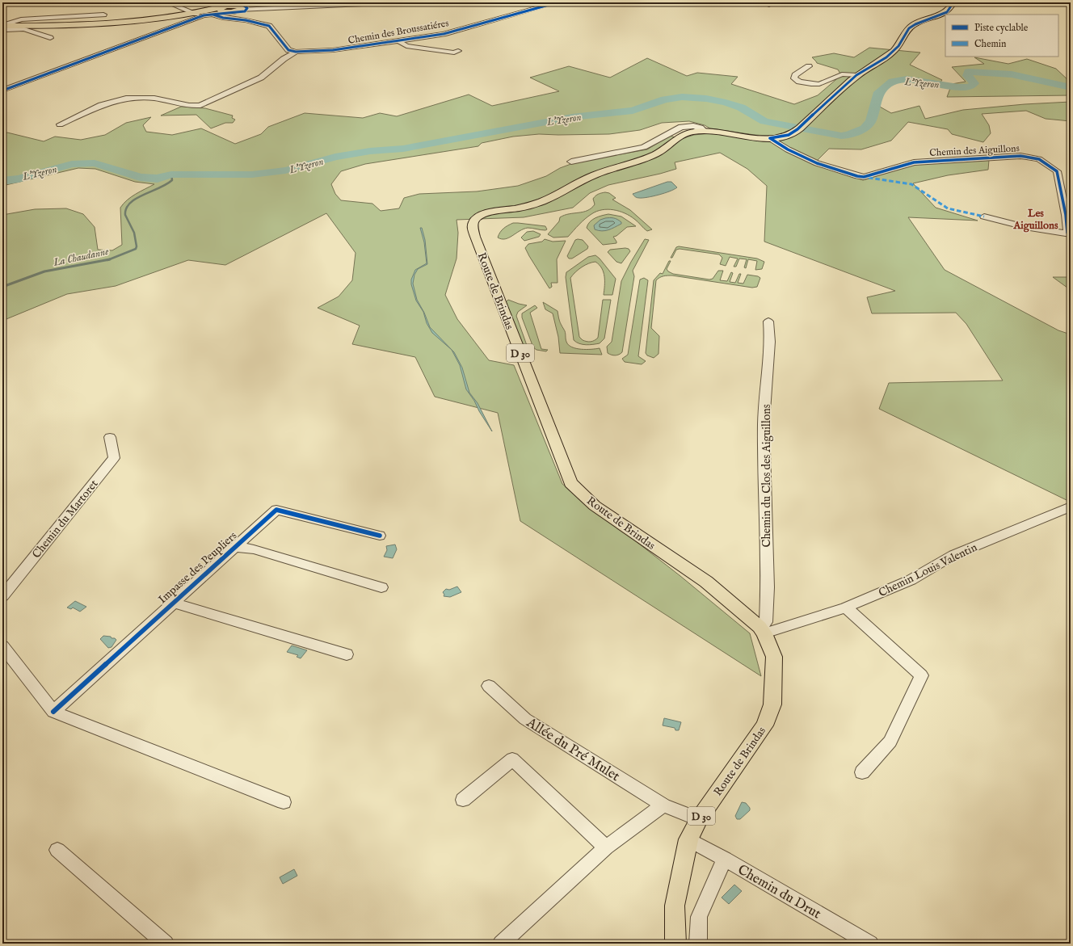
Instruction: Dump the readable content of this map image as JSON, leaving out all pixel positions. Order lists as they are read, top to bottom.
{
  "streets": {
    "main road": ["Route de Brindas", "D 30"],
    "street": [
      "Chemin des Broussatiéres",
      "Chemin des Aiguillons",
      "Chemin du Clos des Aiguillons",
      "Chemin du Martoret",
      "Impasse des Peupliers",
      "Chemin Louis Valentin",
      "Allée du Pré Mulet",
      "Chemin du Drut"
    ]
  },
  "crossings": [
    ["Chemin des Aiguillons", "Route de Brindas"],
    ["Chemin des Aiguillons", "D 30"],
    ["Route de Brindas", "D 30"],
    ["Route de Brindas", "Chemin du Clos des Aiguillons"],
    ["Route de Brindas", "Chemin Louis Valentin"],
    ["Route de Brindas", "Allée du Pré Mulet"],
    ["Route de Brindas", "Chemin du Drut"],
    ["Chemin du Clos des Aiguillons", "Chemin Louis Valentin"]
  ],
  "districts": ["Les Aiguillons"],
  "water": ["L'Yzeron", "La Chaudanne"],
  "legend": ["Piste cyclable", "Chemin"]
}
